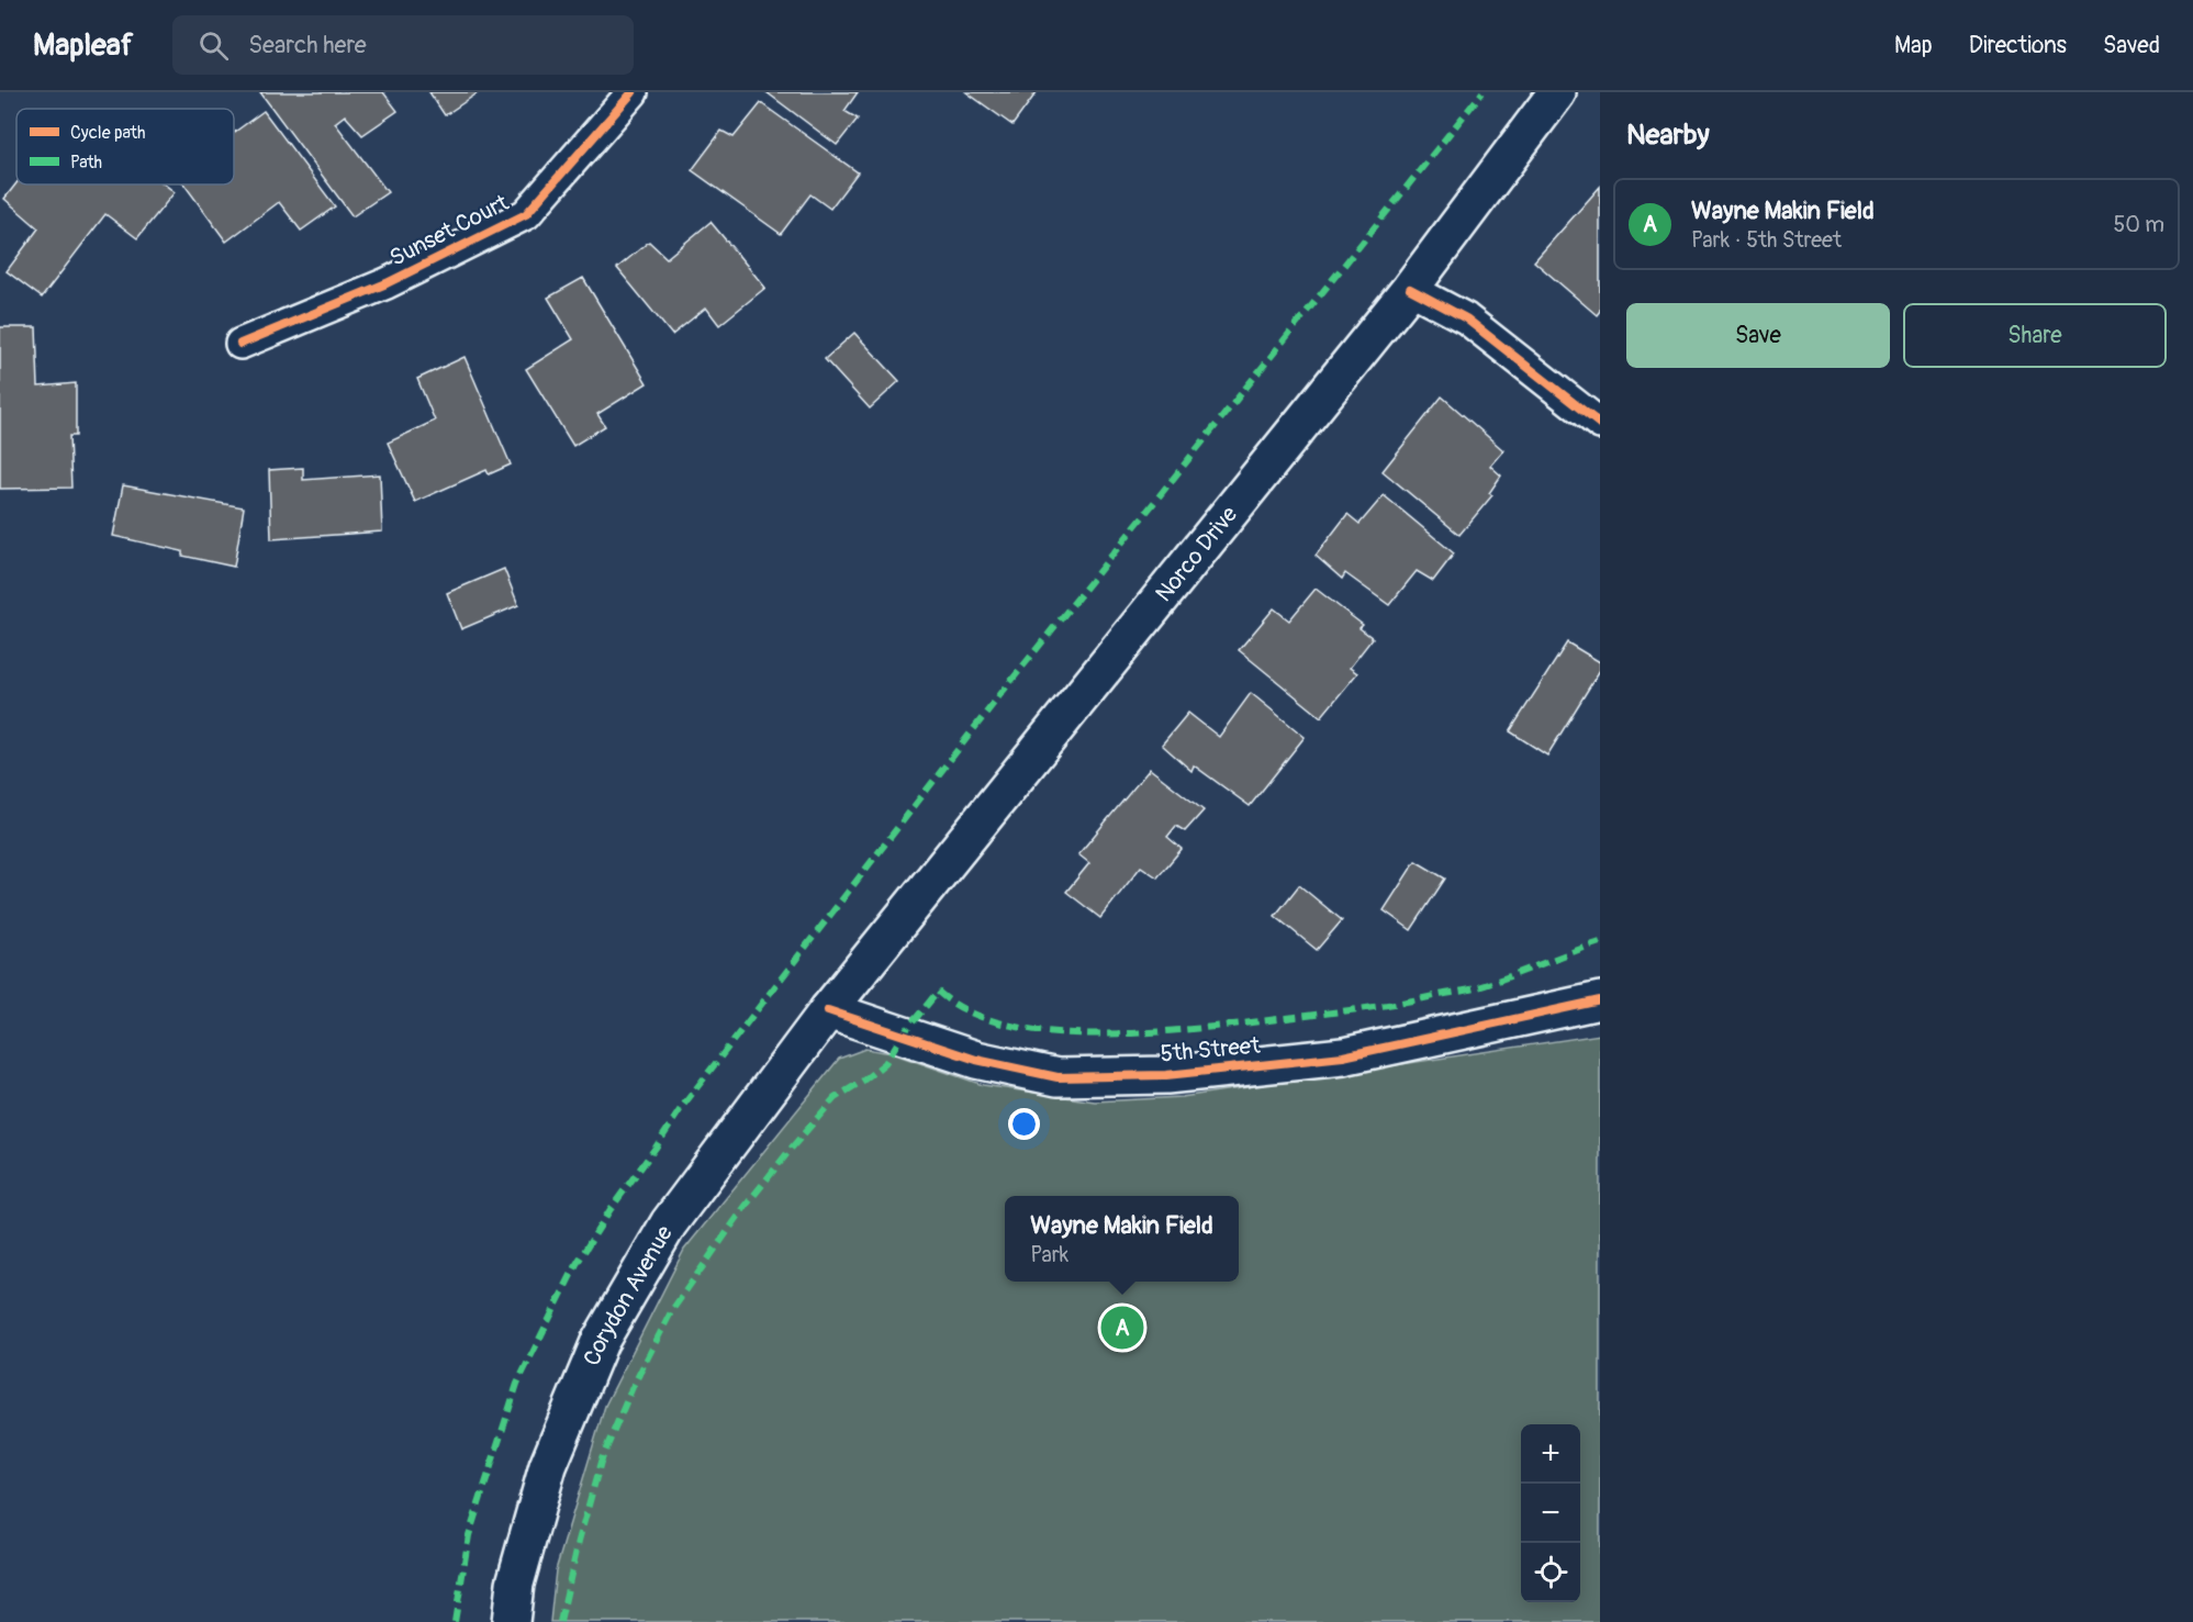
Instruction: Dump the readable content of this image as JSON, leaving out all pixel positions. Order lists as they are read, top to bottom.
{
  "streets": {
    "main road": ["Norco Drive", "5th Street", "Corydon Avenue"],
    "street": ["Sunset Court"]
  },
  "crossings": [
    ["Norco Drive", "5th Street"],
    ["Norco Drive", "Corydon Avenue"],
    ["5th Street", "Corydon Avenue"]
  ],
  "legend": ["Cycle path", "Path"],
  "page": {
    "header": "Mapleaf",
    "search": "Search here",
    "nav": ["Map", "Directions", "Saved"],
    "heading": "Nearby",
    "list": [
      {
        "mark": "A",
        "name": "Wayne Makin Field",
        "note": "Park · 5th Street",
        "value": "50 m"
      }
    ],
    "buttons": ["Save", "Share"],
    "popup": ["Wayne Makin Field", "Park"],
    "pins": "A",
    "map_buttons": ["+", "−"]
  }
}
